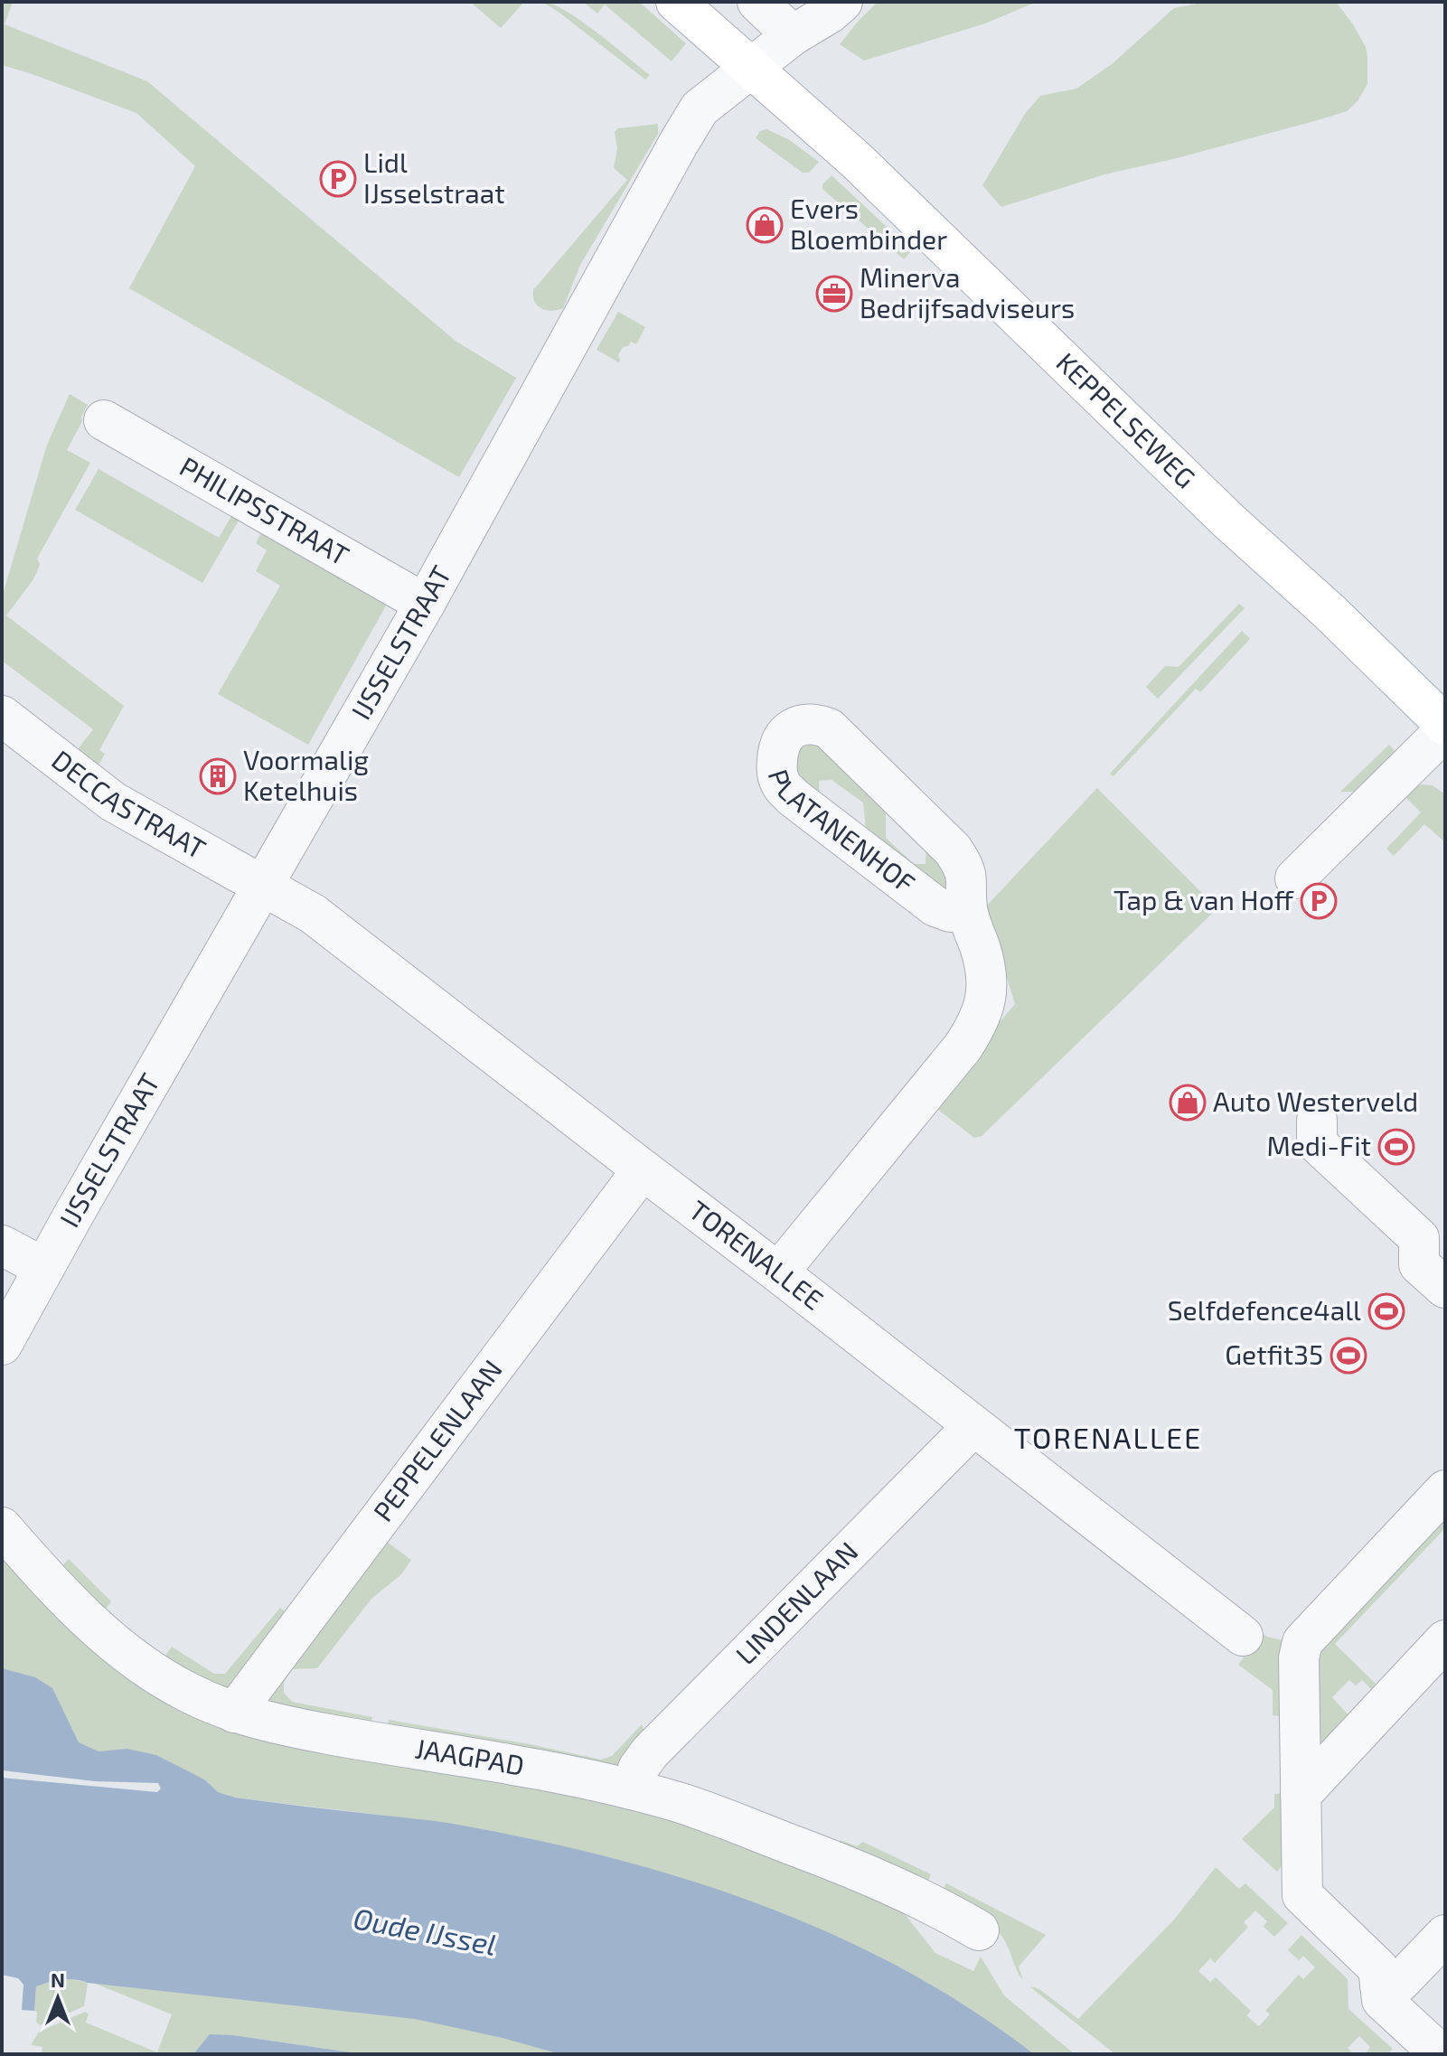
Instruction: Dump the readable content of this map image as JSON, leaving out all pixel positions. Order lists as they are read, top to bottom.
{
  "streets": {
    "main road": ["KEPPELSEWEG"],
    "street": [
      "PHILIPSSTRAAT",
      "IJSSELSTRAAT",
      "DECCASTRAAT",
      "PLATANENHOF",
      "TORENALLEE",
      "PEPPELENLAAN",
      "LINDENLAAN",
      "JAAGPAD"
    ]
  },
  "crossings": [
    ["KEPPELSEWEG", "IJSSELSTRAAT"],
    ["PHILIPSSTRAAT", "IJSSELSTRAAT"],
    ["IJSSELSTRAAT", "DECCASTRAAT"],
    ["IJSSELSTRAAT", "TORENALLEE"],
    ["DECCASTRAAT", "TORENALLEE"],
    ["PLATANENHOF", "TORENALLEE"],
    ["TORENALLEE", "PEPPELENLAAN"],
    ["TORENALLEE", "LINDENLAAN"],
    ["PEPPELENLAAN", "JAAGPAD"],
    ["LINDENLAAN", "JAAGPAD"]
  ],
  "districts": ["TORENALLEE"],
  "water": ["Oude IJssel"],
  "places": {
    "parking": ["Lidl IJsselstraat", "Tap & van Hoff"],
    "shop": ["Evers Bloembinder", "Auto Westerveld"],
    "office": ["Minerva Bedrijfsadviseurs"],
    "building": ["Voormalig Ketelhuis"],
    "sports": ["Medi-Fit", "Selfdefence4all", "Getfit35"]
  },
  "north": "top"
}
